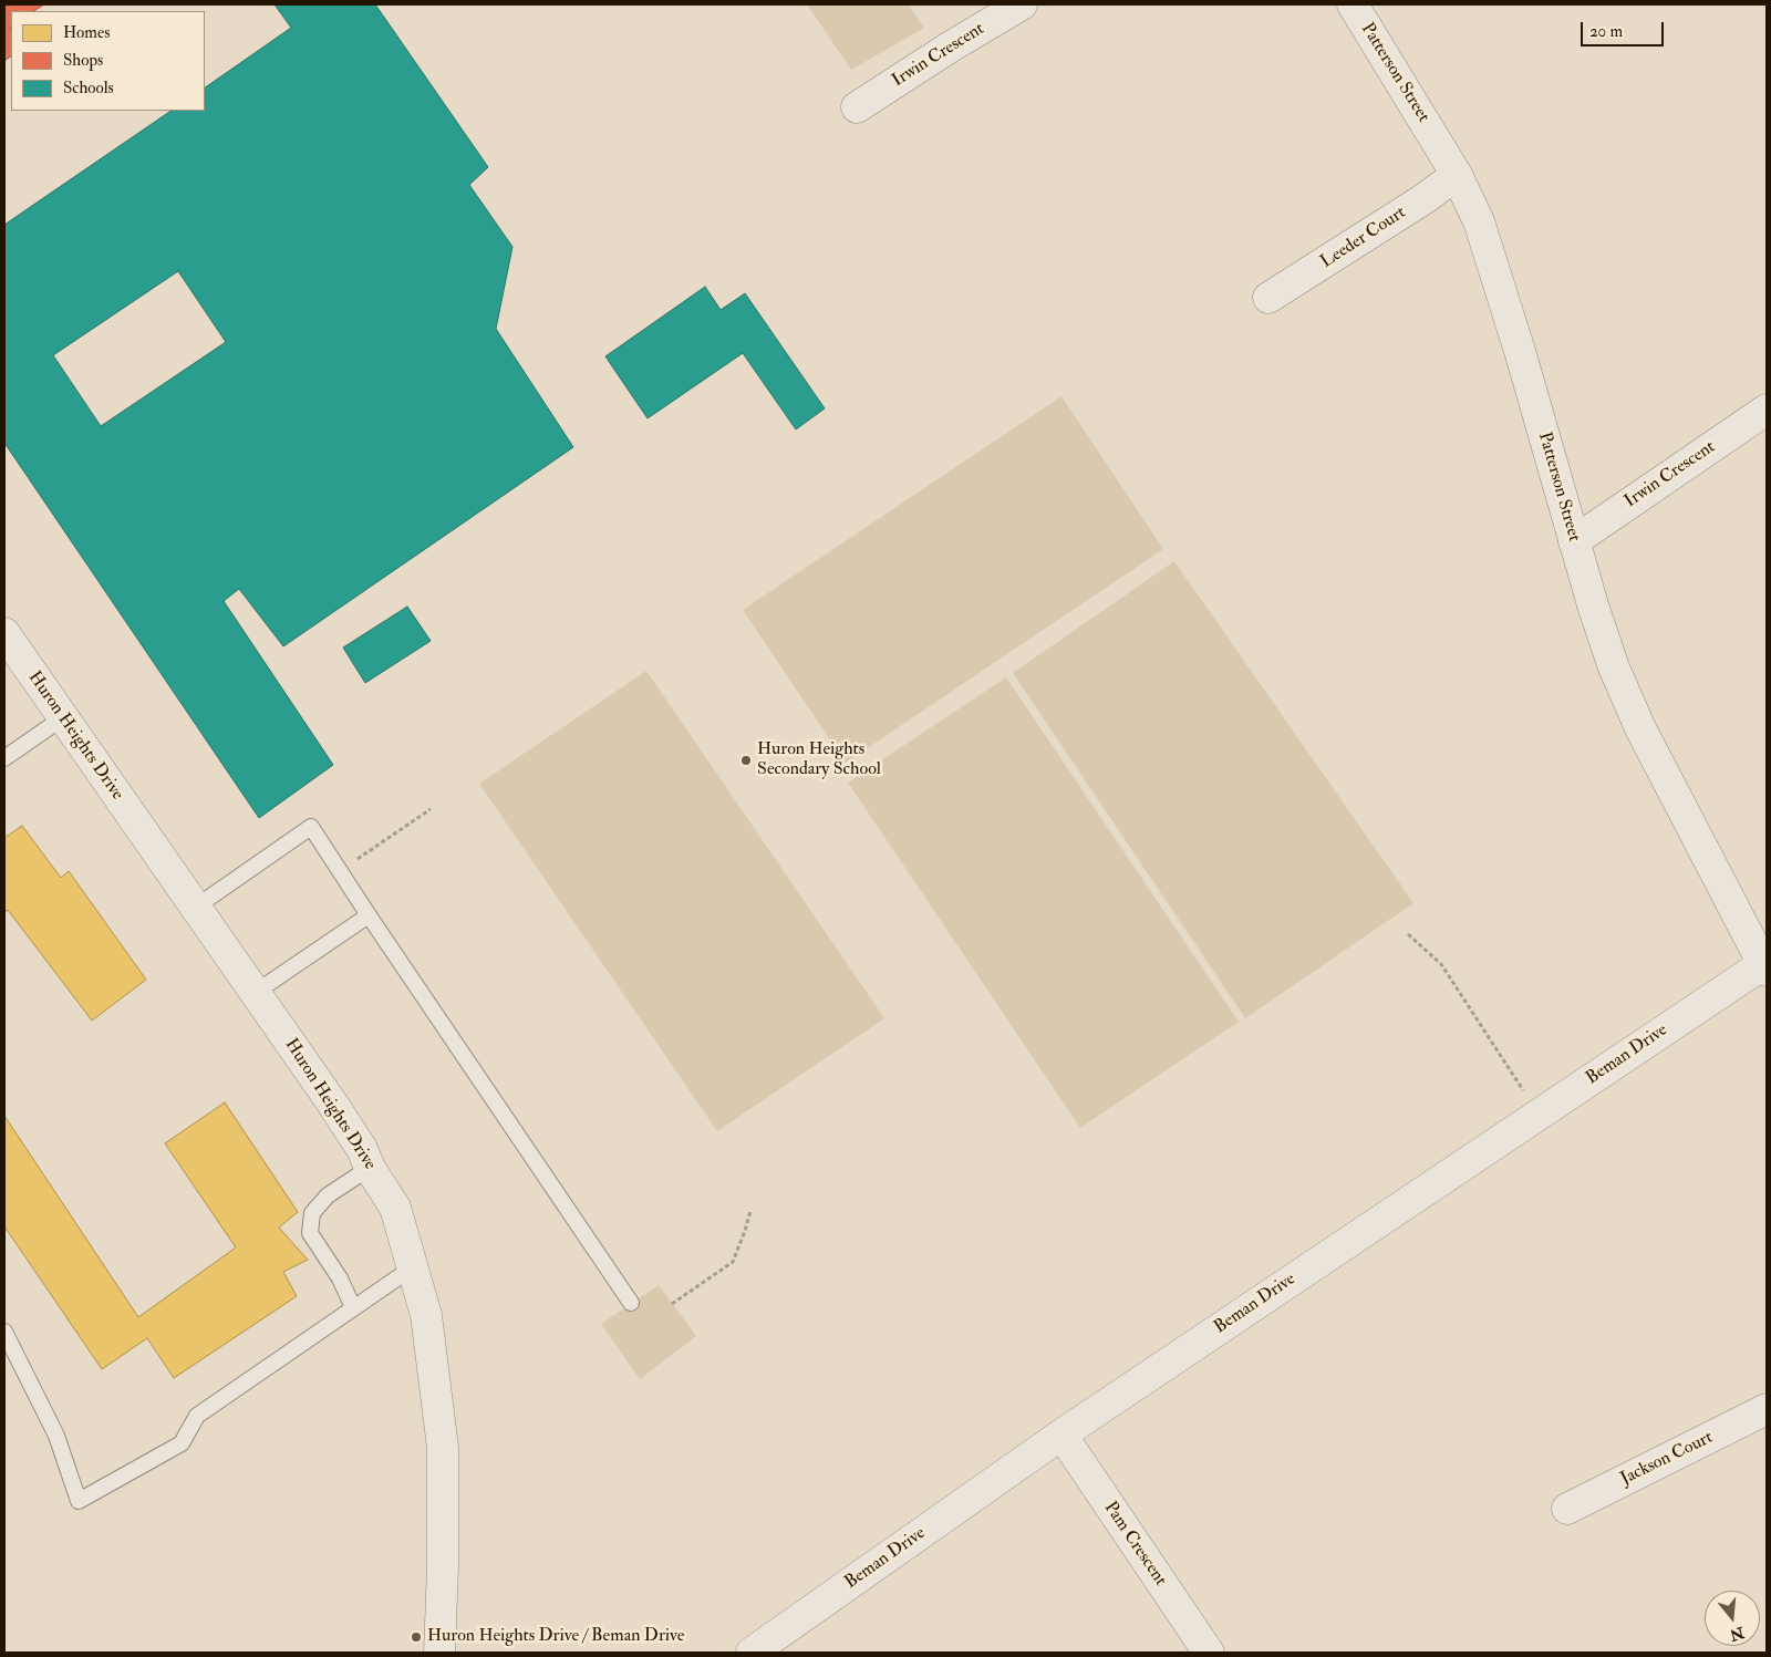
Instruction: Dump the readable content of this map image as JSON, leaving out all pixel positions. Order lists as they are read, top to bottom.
{
  "streets": {
    "street": [
      "Irwin Crescent",
      "Patterson Street",
      "Leeder Court",
      "Huron Heights Drive",
      "Beman Drive",
      "Jackson Court",
      "Pam Crescent"
    ]
  },
  "crossings": [
    ["Irwin Crescent", "Patterson Street"],
    ["Patterson Street", "Leeder Court"],
    ["Patterson Street", "Beman Drive"],
    ["Beman Drive", "Pam Crescent"]
  ],
  "places": ["Huron Heights Secondary School", "Huron Heights Drive / Beman Drive"],
  "legend": ["Homes", "Shops", "Schools"],
  "scale_bar": "20 m",
  "north": "bottom"
}
